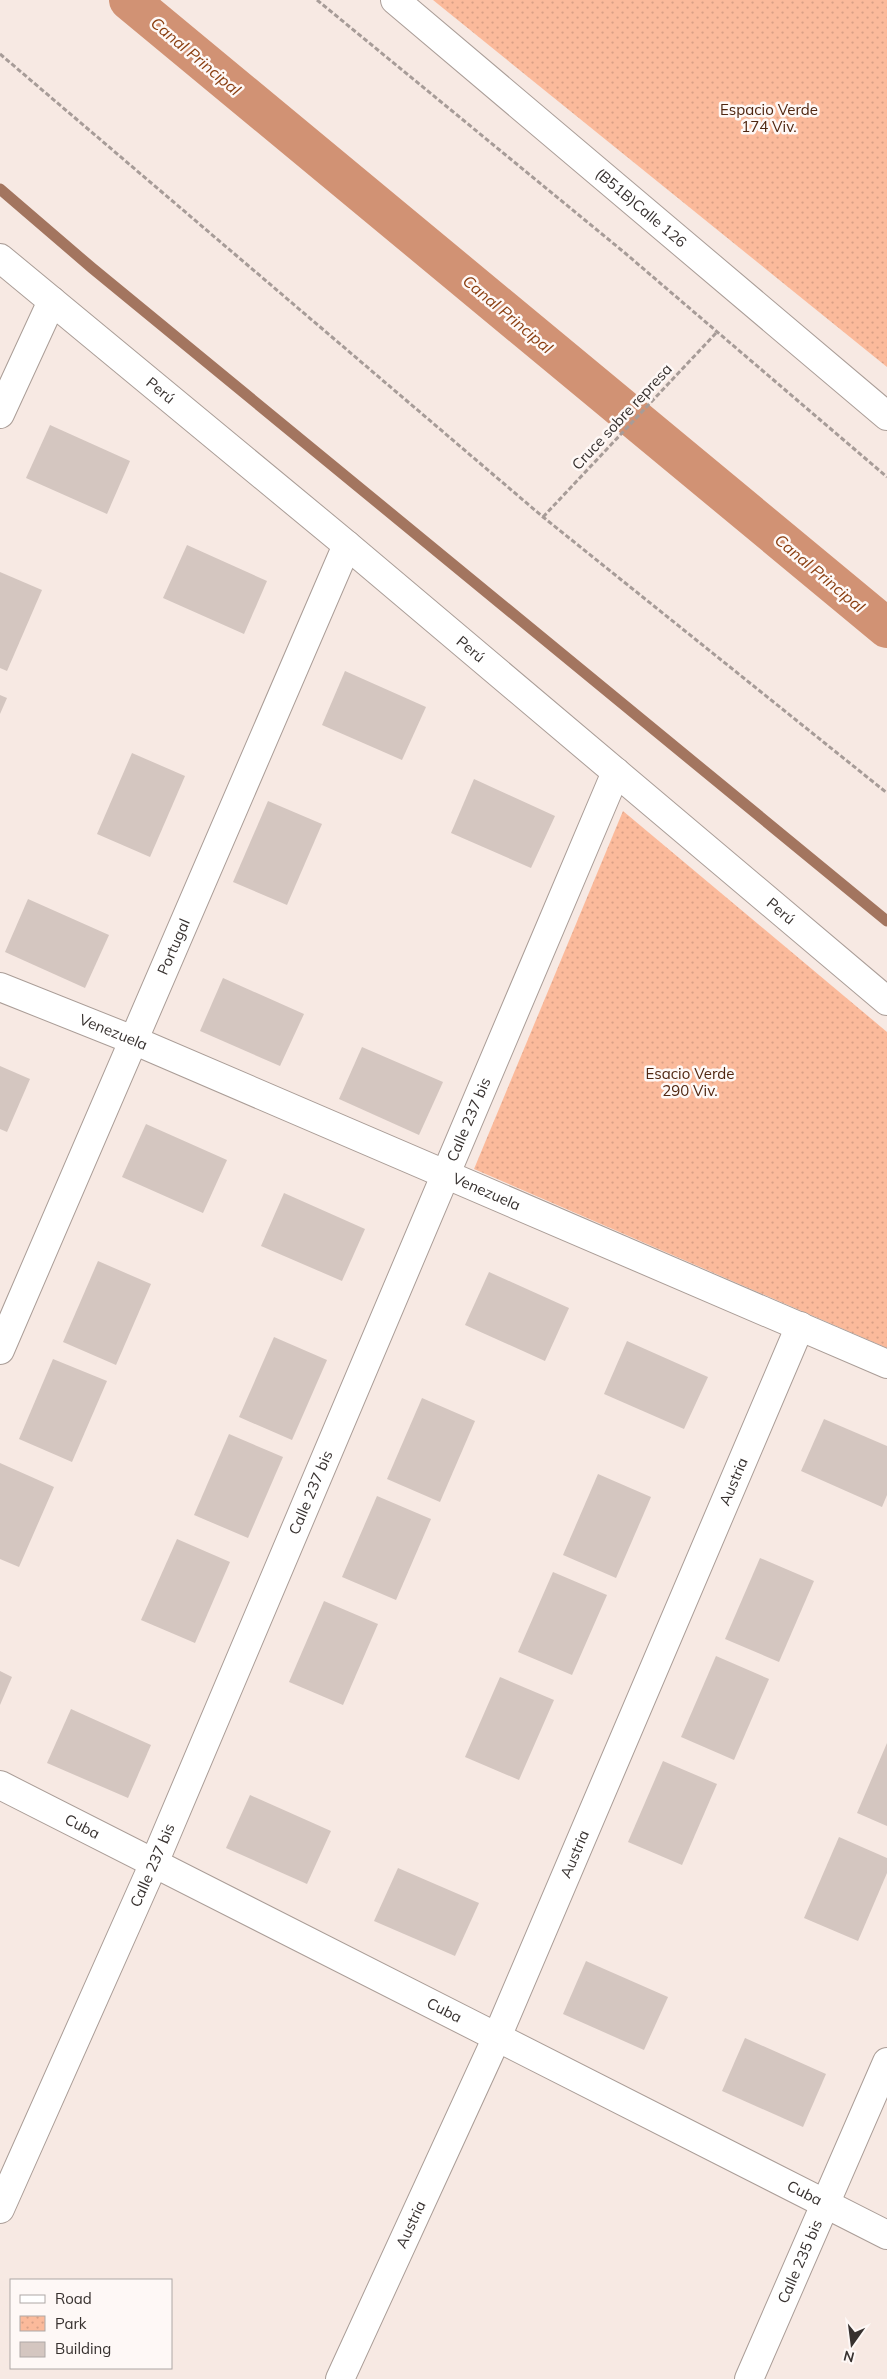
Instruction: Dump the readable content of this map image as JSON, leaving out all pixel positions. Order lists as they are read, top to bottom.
{
  "streets": {
    "street": [
      "(B51B)Calle 126",
      "Perú",
      "Portugal",
      "Venezuela",
      "Calle 237 bis",
      "Austria",
      "Cuba",
      "Calle 235 bis"
    ],
    "path": ["Cruce sobre represa"]
  },
  "crossings": [
    ["Perú", "Portugal"],
    ["Perú", "Calle 237 bis"],
    ["Portugal", "Venezuela"],
    ["Venezuela", "Calle 237 bis"],
    ["Venezuela", "Austria"],
    ["Calle 237 bis", "Cuba"],
    ["Austria", "Cuba"],
    ["Cuba", "Calle 235 bis"]
  ],
  "water": ["Canal Principal"],
  "parks": ["Espacio Verde 174 Viv.", "Esacio Verde 290 Viv."],
  "legend": ["Road", "Park", "Building"],
  "north": "bottom"
}
